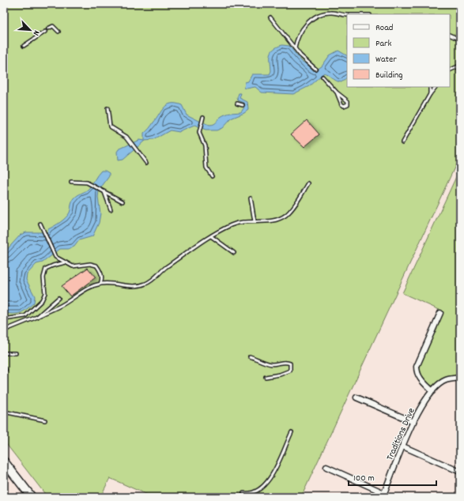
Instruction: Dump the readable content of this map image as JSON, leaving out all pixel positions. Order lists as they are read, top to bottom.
{
  "streets": {
    "street": ["Traditions Drive"]
  },
  "legend": [
    "Road",
    "Park",
    "Water",
    "Building"
  ],
  "scale_bar": "100 m",
  "north": "bottom right"
}
